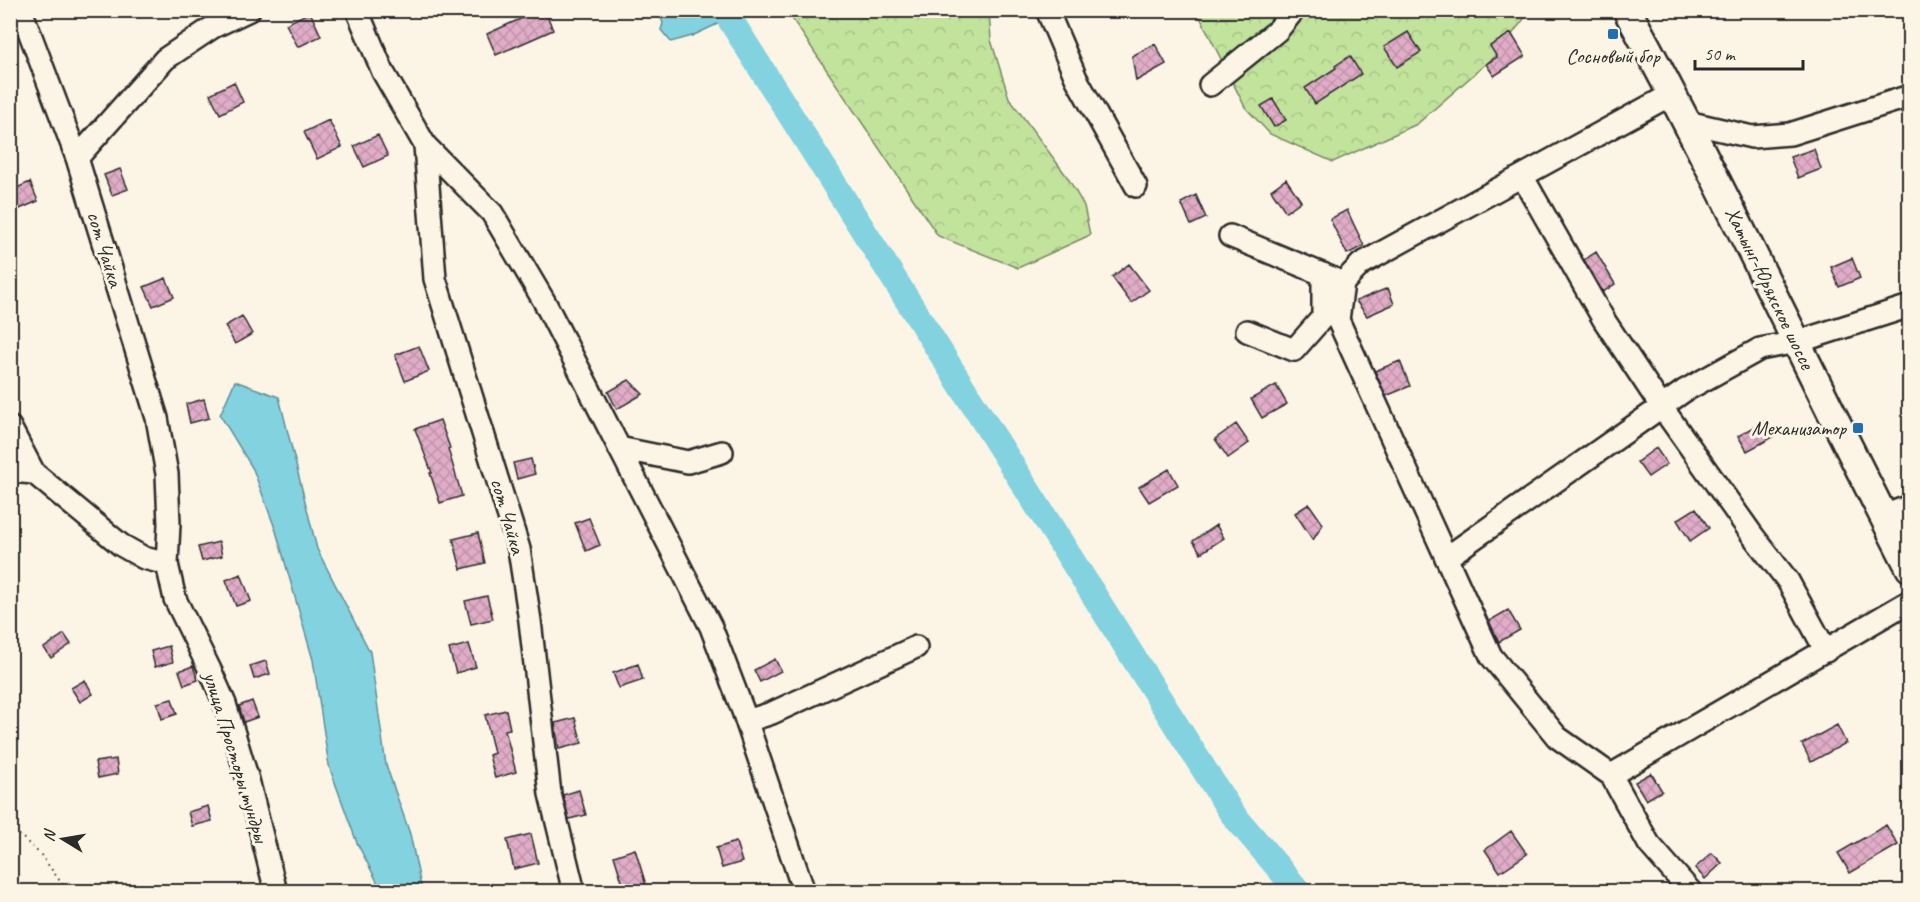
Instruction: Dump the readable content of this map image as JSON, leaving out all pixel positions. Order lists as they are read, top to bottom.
{
  "streets": {
    "main road": ["Хатынг-Юряхское шоссе"],
    "street": ["сот Чайка", "улица Просторы тундры"]
  },
  "crossings": [
    ["сот Чайка", "улица Просторы тундры"]
  ],
  "places": {
    "transit": ["Сосновый бор", "Механизатор"]
  },
  "scale_bar": "50 m",
  "north": "left"
}
